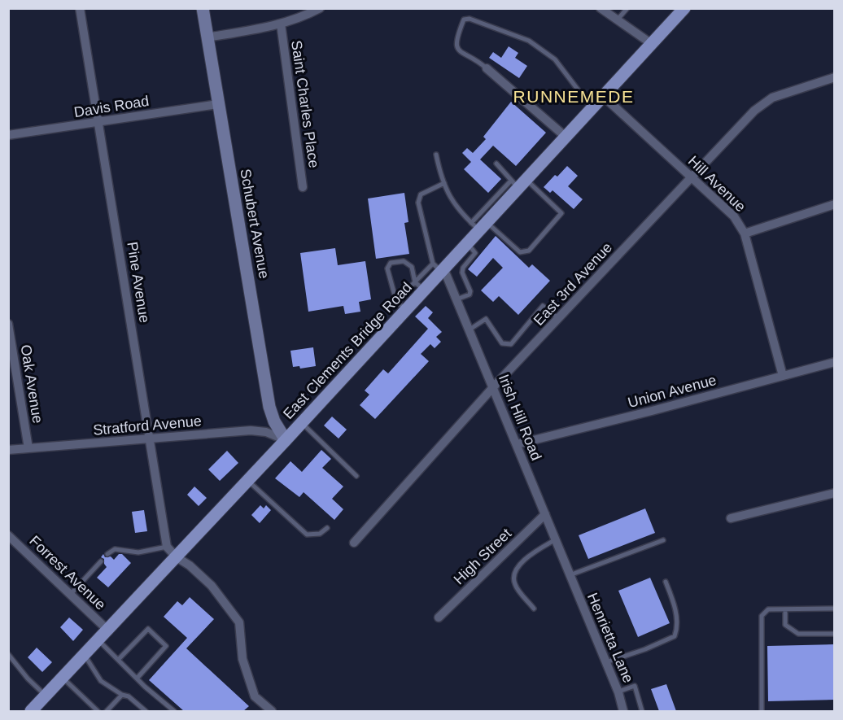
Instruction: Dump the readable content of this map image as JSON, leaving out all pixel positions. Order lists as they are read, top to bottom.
{
  "streets": {
    "main road": ["East Clements Bridge Road"],
    "street": [
      "Saint Charles Place",
      "Davis Road",
      "Hill Avenue",
      "Schubert Avenue",
      "Pine Avenue",
      "East 3rd Avenue",
      "Oak Avenue",
      "Union Avenue",
      "Irish Hill Road",
      "Stratford Avenue",
      "High Street",
      "Forrest Avenue",
      "Henrietta Lane"
    ]
  },
  "crossings": [
    ["Davis Road", "Schubert Avenue"],
    ["Davis Road", "Pine Avenue"],
    ["Hill Avenue", "East 3rd Avenue"],
    ["Hill Avenue", "East Clements Bridge Road"],
    ["Hill Avenue", "Union Avenue"],
    ["Schubert Avenue", "East Clements Bridge Road"],
    ["Schubert Avenue", "Stratford Avenue"],
    ["Pine Avenue", "Stratford Avenue"],
    ["East 3rd Avenue", "Irish Hill Road"],
    ["East Clements Bridge Road", "Irish Hill Road"],
    ["East Clements Bridge Road", "Stratford Avenue"],
    ["East Clements Bridge Road", "Forrest Avenue"],
    ["Oak Avenue", "Stratford Avenue"],
    ["Union Avenue", "Irish Hill Road"],
    ["Irish Hill Road", "High Street"],
    ["Irish Hill Road", "Henrietta Lane"]
  ],
  "districts": ["RUNNEMEDE"]
}
